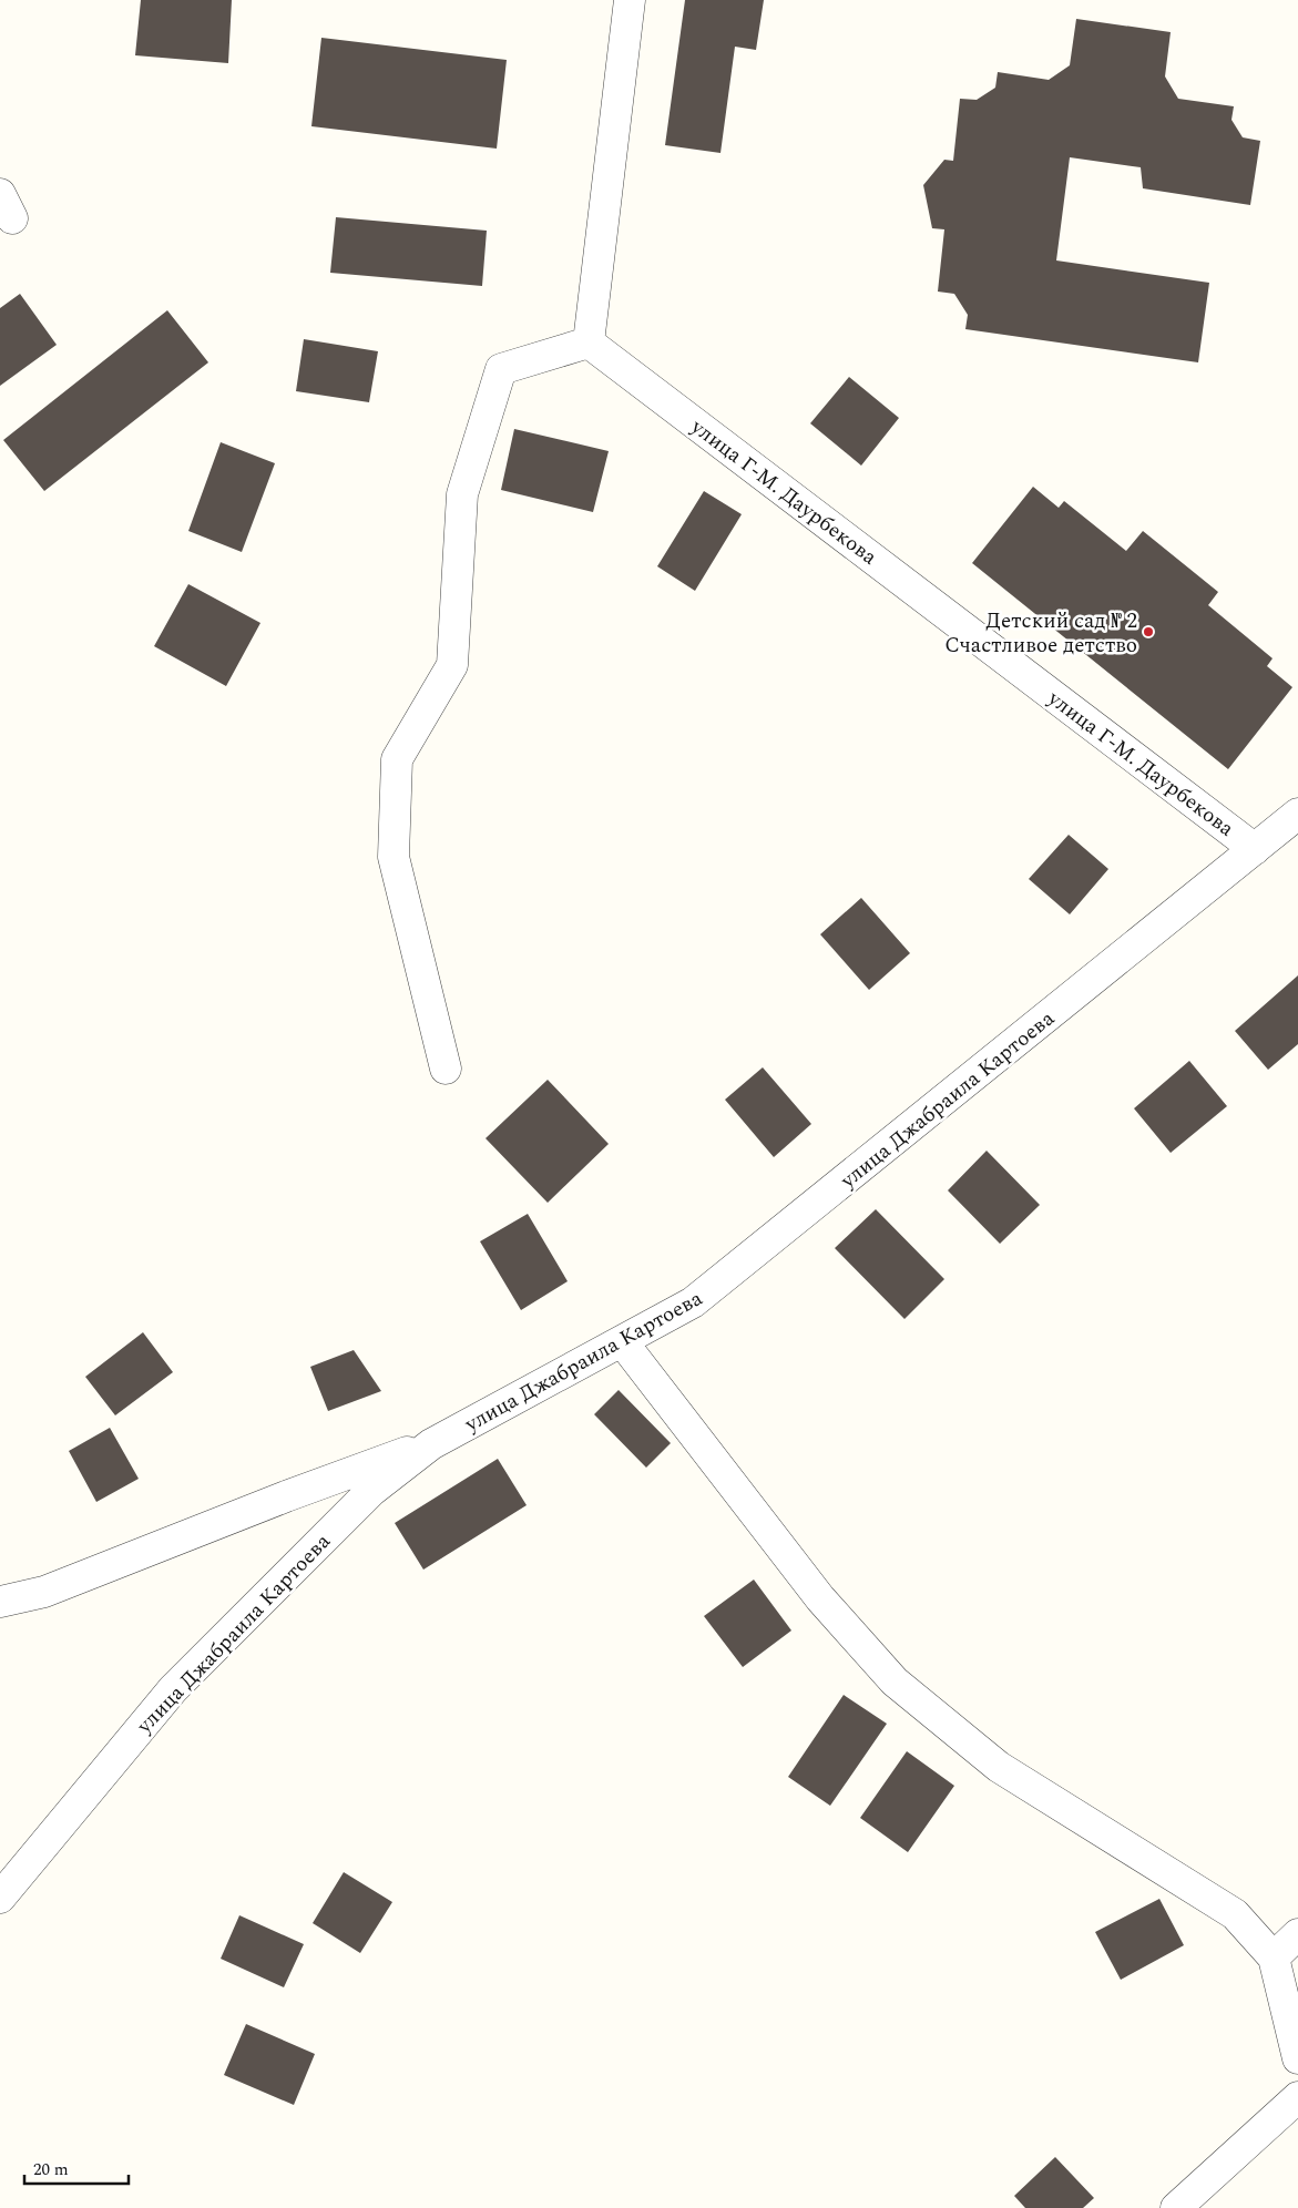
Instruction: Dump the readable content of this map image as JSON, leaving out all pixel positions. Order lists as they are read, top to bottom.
{
  "streets": {
    "street": ["улица Г-М. Даурбекова", "улица Джабраила Картоева"]
  },
  "crossings": [
    ["улица Г-М. Даурбекова", "улица Джабраила Картоева"]
  ],
  "places": ["Детский сад № 2 Счастливое детство"],
  "scale_bar": "20 m"
}
